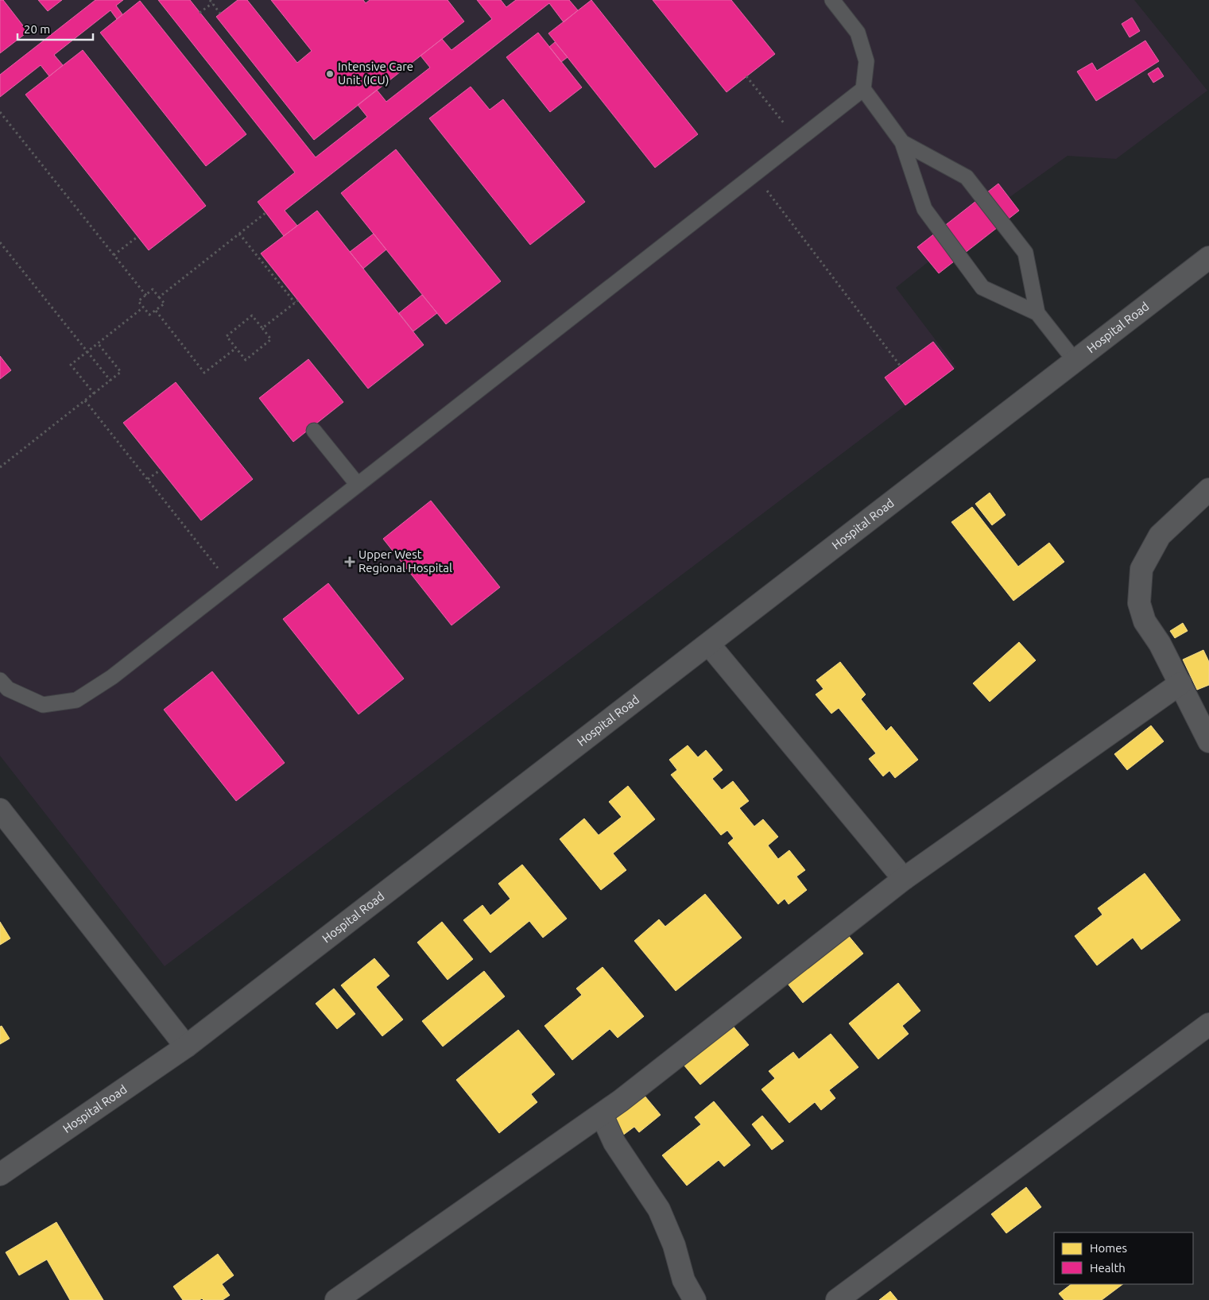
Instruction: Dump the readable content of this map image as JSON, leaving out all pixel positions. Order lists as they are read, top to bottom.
{
  "streets": {
    "street": ["Hospital Road"]
  },
  "places": {
    "other": ["Intensive Care Unit (ICU)"],
    "health": ["Upper West Regional Hospital"]
  },
  "legend": ["Homes", "Health"],
  "scale_bar": "20 m"
}
